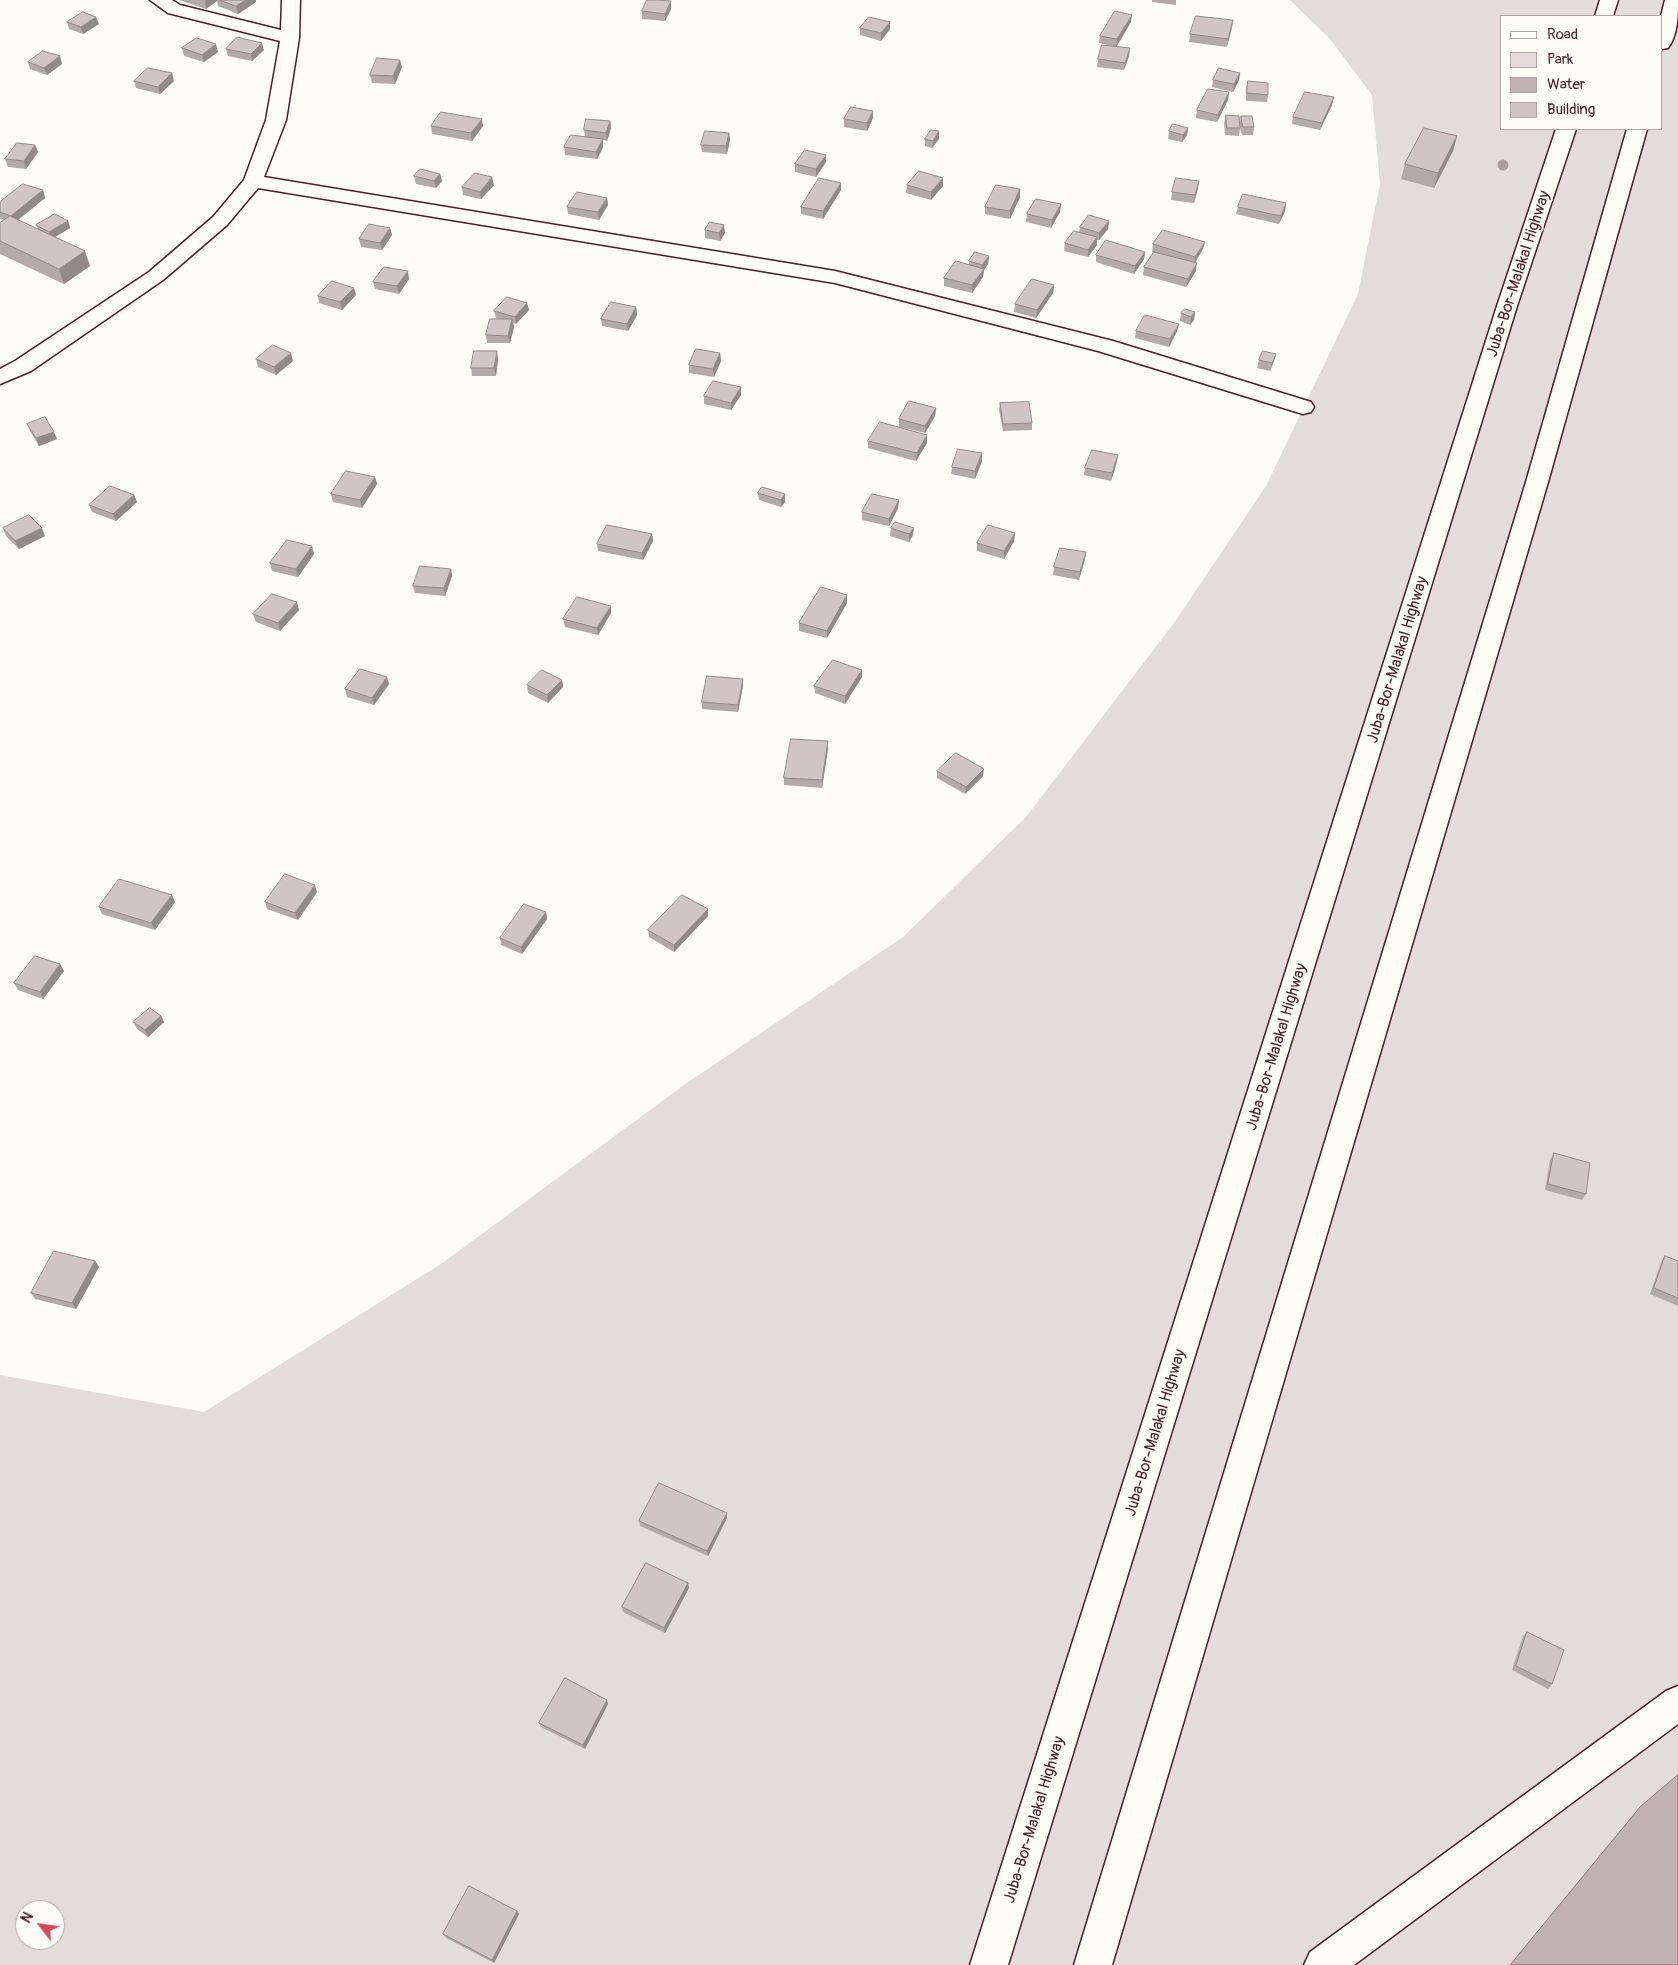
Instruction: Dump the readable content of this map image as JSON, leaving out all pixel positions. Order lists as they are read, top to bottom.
{
  "streets": {
    "main road": ["Juba-Bor-Malakal Highway"]
  },
  "legend": [
    "Road",
    "Park",
    "Water",
    "Building"
  ],
  "north": "top left"
}
